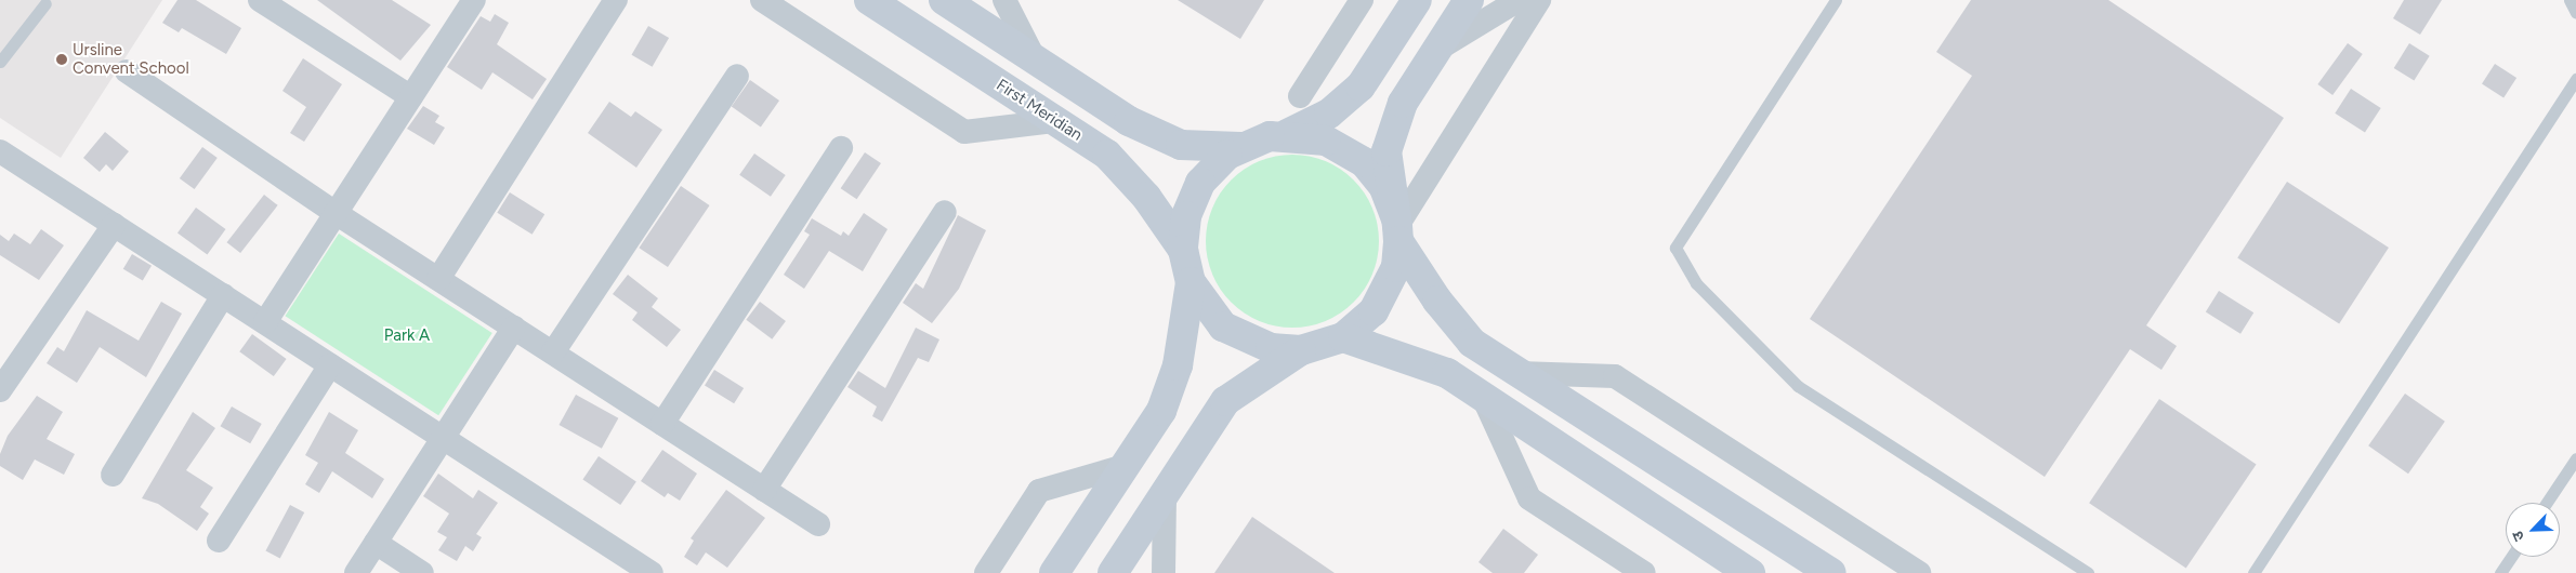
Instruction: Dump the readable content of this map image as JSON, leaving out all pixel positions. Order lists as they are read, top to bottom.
{
  "streets": {
    "street": ["First Meridian"]
  },
  "parks": ["Park A"],
  "places": ["Ursline Convent School"],
  "north": "bottom left"
}
